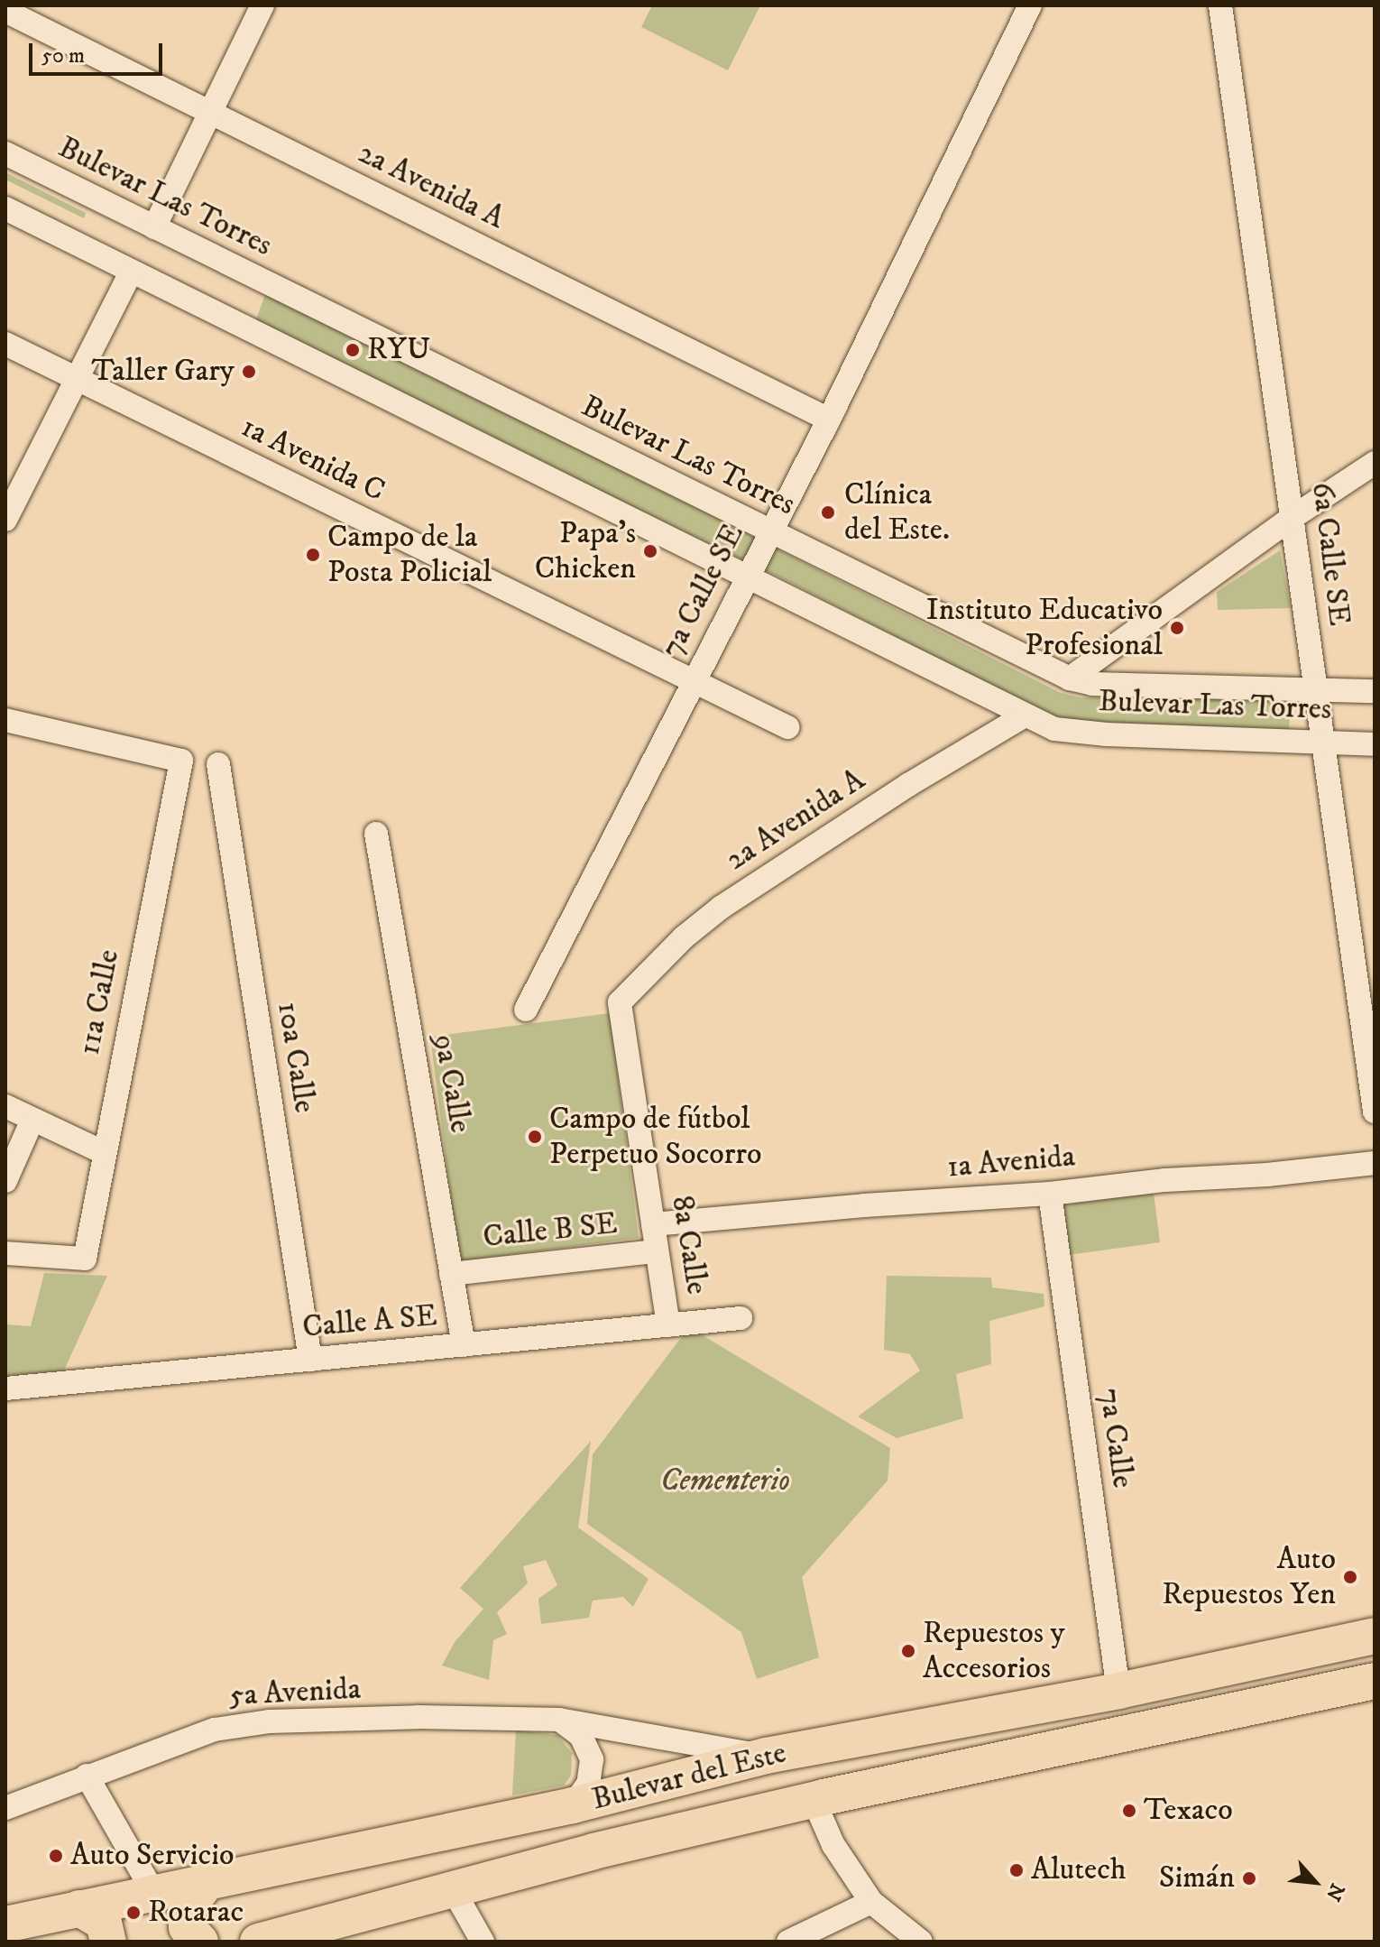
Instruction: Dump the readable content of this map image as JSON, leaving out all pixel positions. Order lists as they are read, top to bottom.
{
  "streets": {
    "highway": ["Bulevar del Este"],
    "street": [
      "2a Avenida A",
      "Bulevar Las Torres",
      "1a Avenida C",
      "6a Calle SE",
      "7a Calle SE",
      "11a Calle",
      "10a Calle",
      "9a Calle",
      "1a Avenida",
      "Calle B SE",
      "8a Calle",
      "Calle A SE",
      "7a Calle",
      "5a Avenida"
    ]
  },
  "crossings": [
    ["2a Avenida A", "Bulevar Las Torres"],
    ["2a Avenida A", "7a Calle SE"],
    ["2a Avenida A", "8a Calle"],
    ["Bulevar Las Torres", "6a Calle SE"],
    ["Bulevar Las Torres", "7a Calle SE"],
    ["1a Avenida C", "7a Calle SE"],
    ["10a Calle", "Calle A SE"],
    ["9a Calle", "Calle B SE"],
    ["9a Calle", "Calle A SE"],
    ["1a Avenida", "8a Calle"],
    ["1a Avenida", "7a Calle"],
    ["Calle B SE", "8a Calle"],
    ["8a Calle", "Calle A SE"],
    ["7a Calle", "Bulevar del Este"],
    ["5a Avenida", "Bulevar del Este"]
  ],
  "parks": ["Cementerio"],
  "places": [
    "RYU",
    "Taller Gary",
    "Clínica del Este.",
    "Papa's Chicken",
    "Campo de la Posta Policial",
    "Instituto Educativo Profesional",
    "Campo de fútbol Perpetuo Socorro",
    "Auto Repuestos Yen",
    "Repuestos y Accesorios",
    "Texaco",
    "Auto Servicio",
    "Alutech",
    "Simán",
    "Rotarac"
  ],
  "scale_bar": "50 m",
  "north": "bottom right"
}
